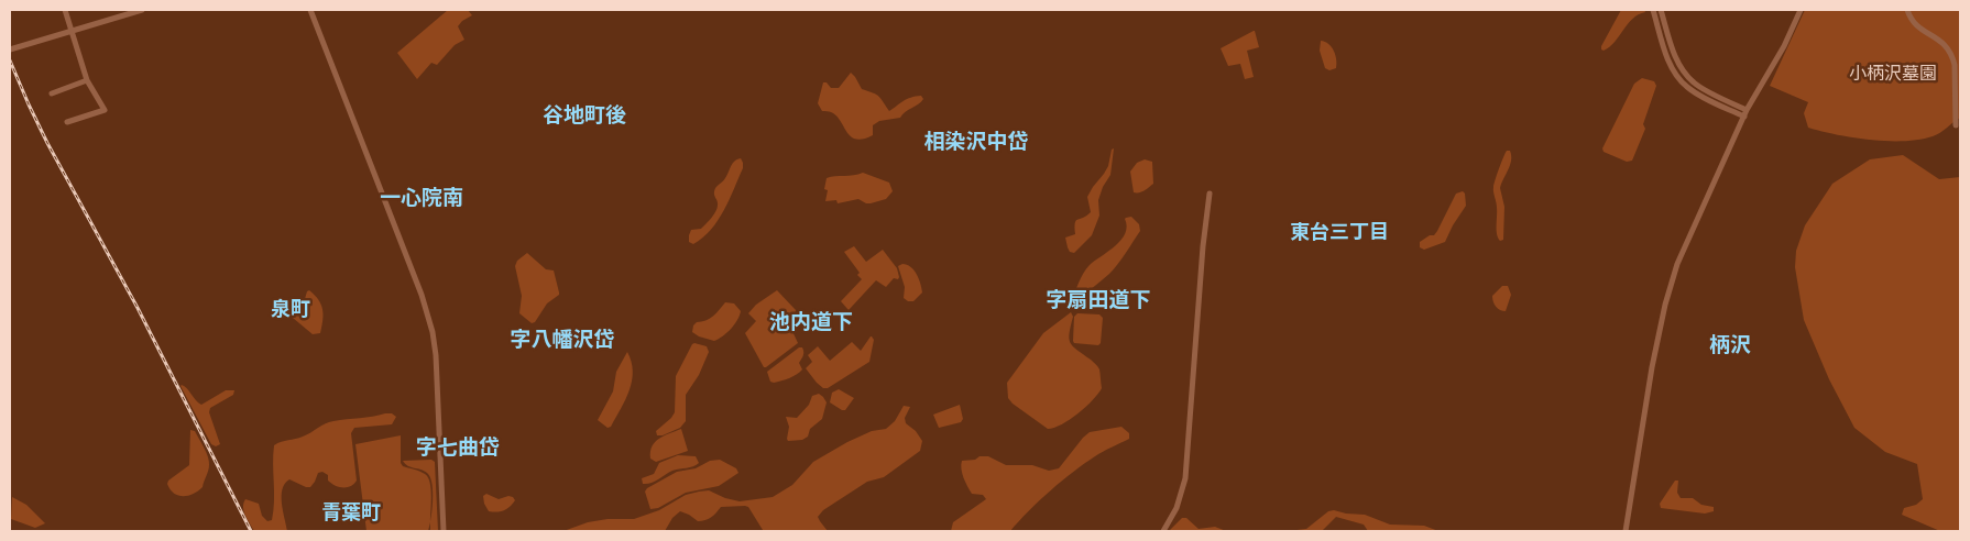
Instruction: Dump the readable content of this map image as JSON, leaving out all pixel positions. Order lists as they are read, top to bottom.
{
  "districts": [
    "谷地町後",
    "相染沢中岱",
    "一心院南",
    "東台三丁目",
    "字扇田道下",
    "泉町",
    "池内道下",
    "字八幡沢岱",
    "柄沢",
    "字七曲岱",
    "青葉町"
  ],
  "parks": ["小柄沢墓園"]
}
